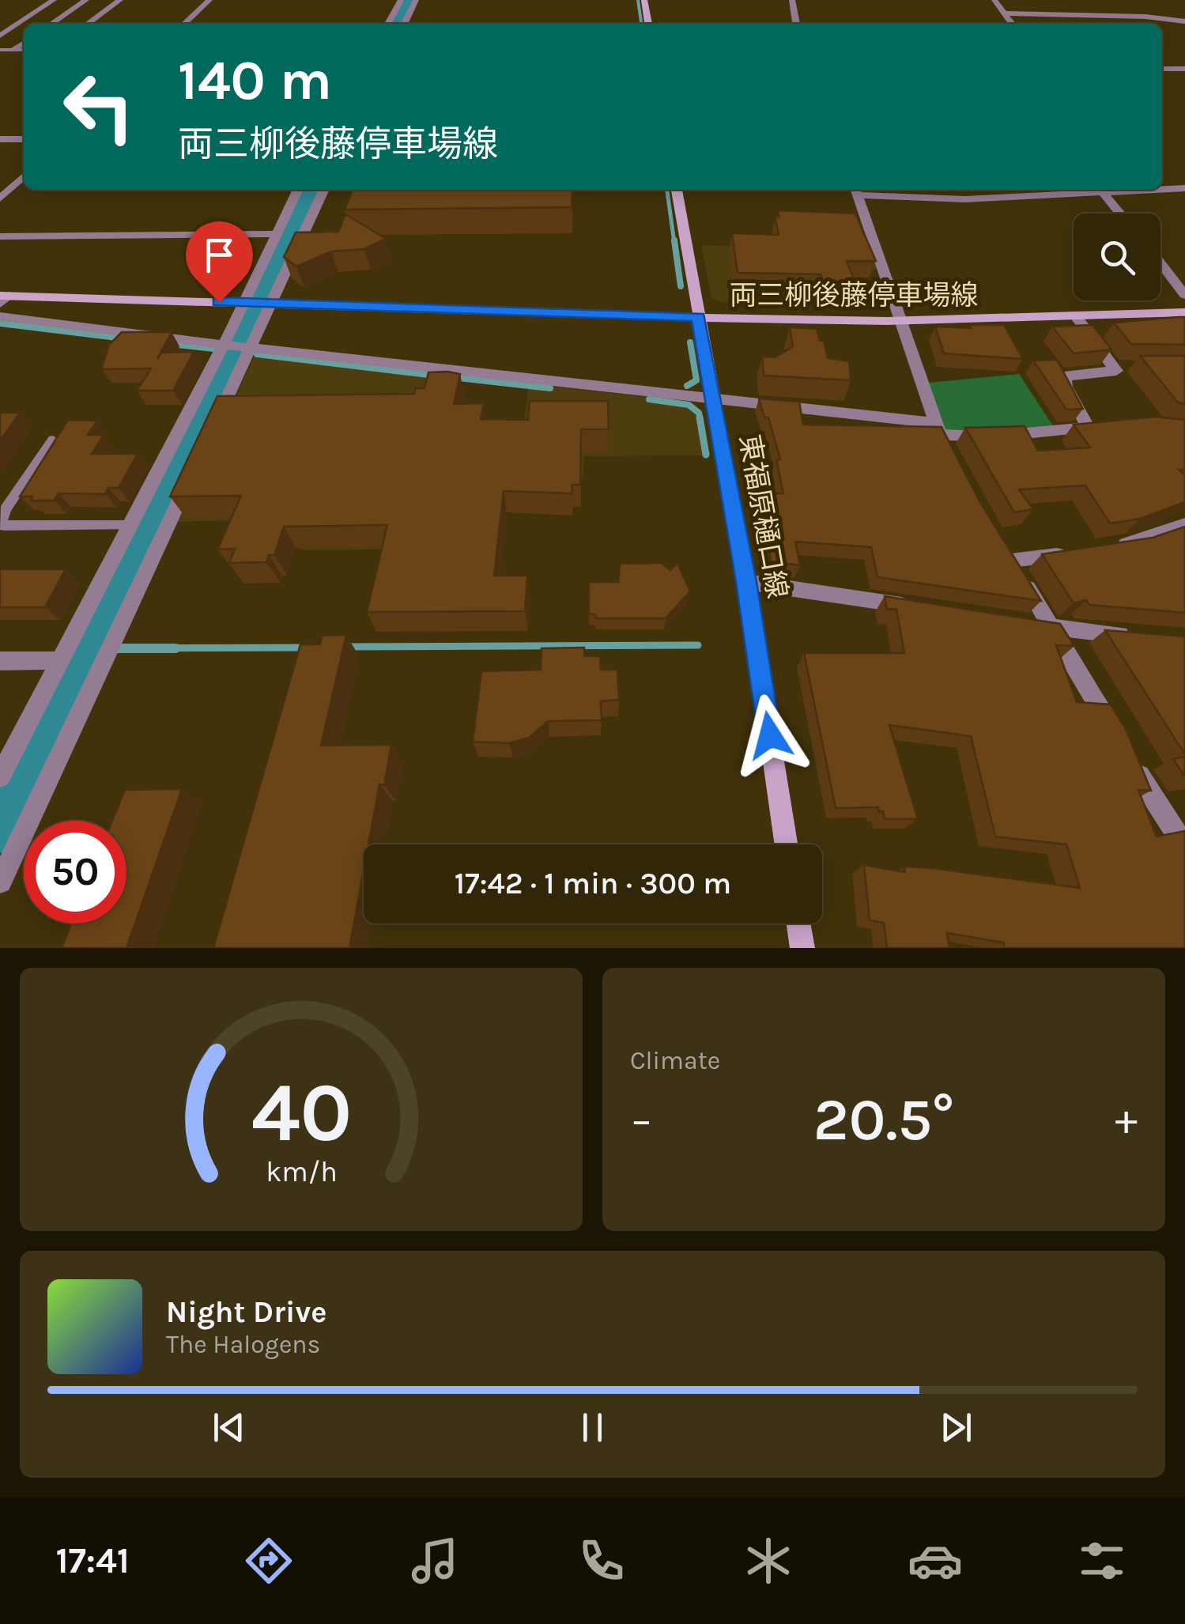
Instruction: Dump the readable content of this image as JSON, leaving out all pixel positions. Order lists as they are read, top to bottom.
{
  "streets": {
    "main road": ["両三柳後藤停車場線", "東福原樋口線"]
  },
  "crossings": [
    ["両三柳後藤停車場線", "東福原樋口線"]
  ],
  "page": {
    "turn": ["140 m", "両三柳後藤停車場線"],
    "limit": "50",
    "trip": "17:42 · 1 min · 300 m",
    "tile": "Climate",
    "heat": ["−", "20.5°", "+"],
    "song": ["Night Drive", "The Halogens"],
    "tabs": "17:41",
    "gauge": ["40", "km/h"]
  }
}
